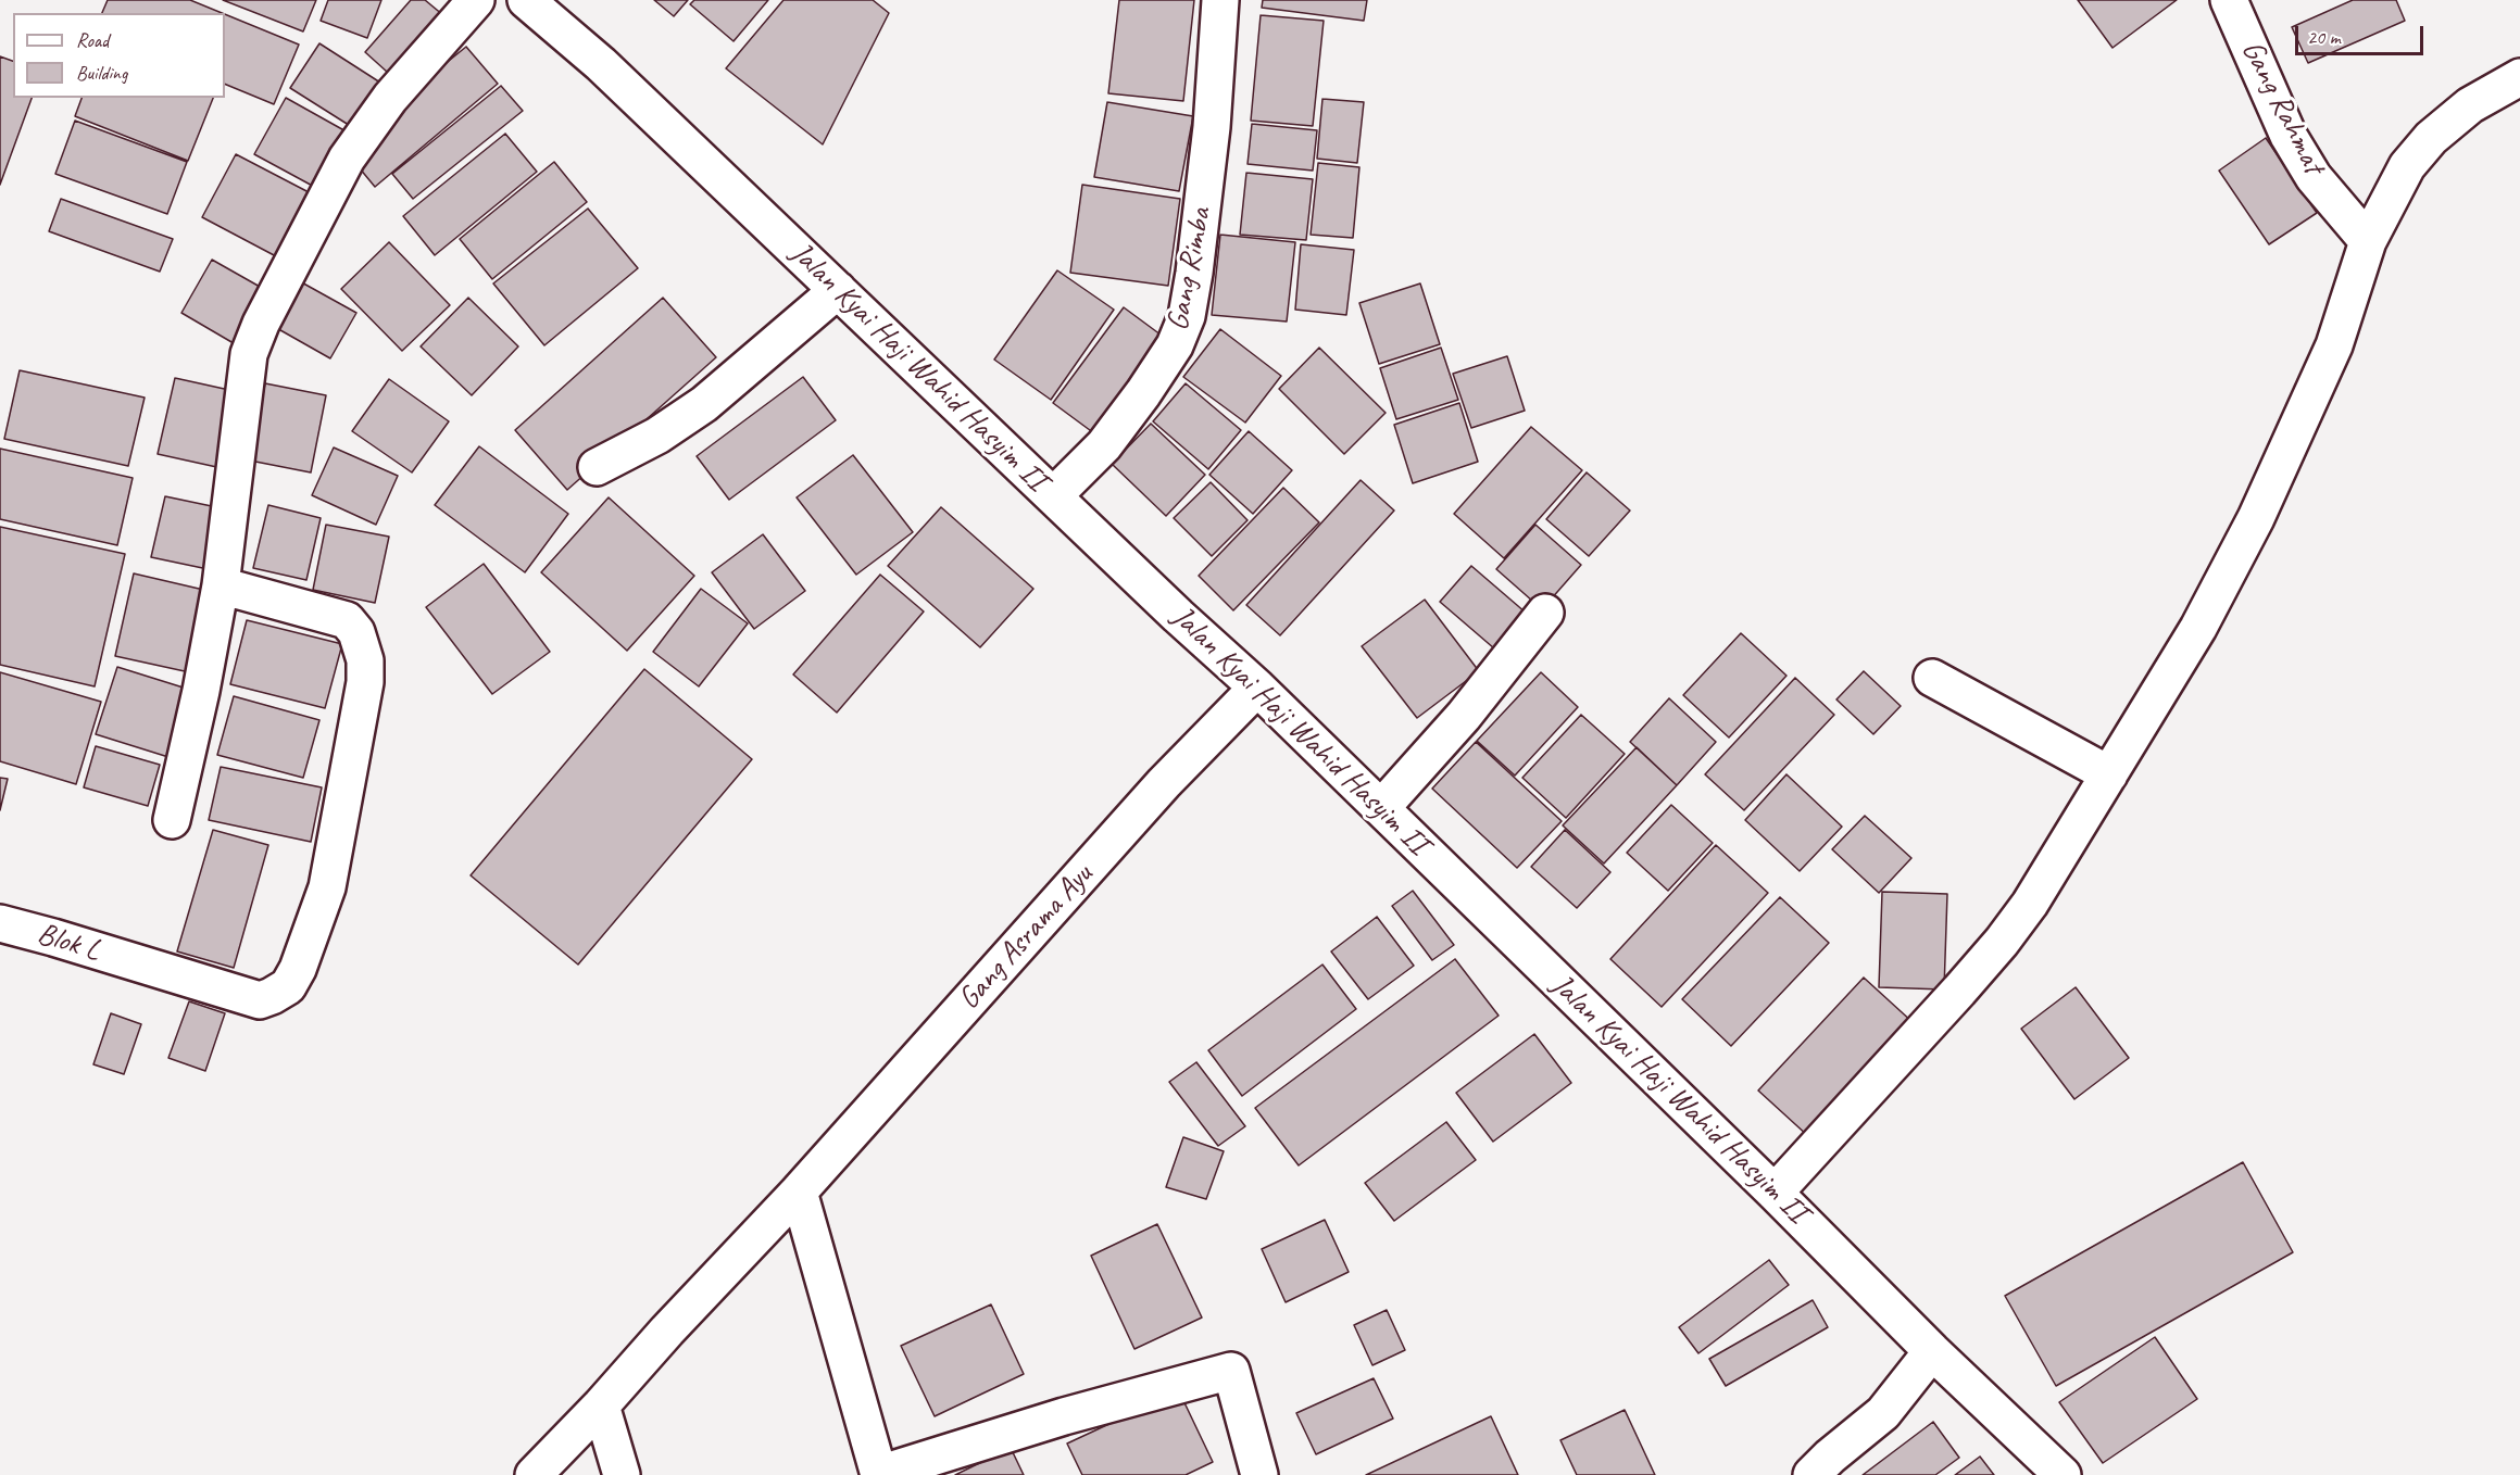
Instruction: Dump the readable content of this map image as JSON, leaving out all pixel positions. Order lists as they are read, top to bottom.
{
  "streets": {
    "street": [
      "Gang Rahmat",
      "Gang Rimba",
      "Jalan Kyai Haji Wahid Hasyim II",
      "Gang Asrama Ayu",
      "Blok L"
    ]
  },
  "crossings": [
    ["Gang Rimba", "Jalan Kyai Haji Wahid Hasyim II"],
    ["Jalan Kyai Haji Wahid Hasyim II", "Gang Asrama Ayu"]
  ],
  "legend": ["Road", "Building"],
  "scale_bar": "20 m"
}
